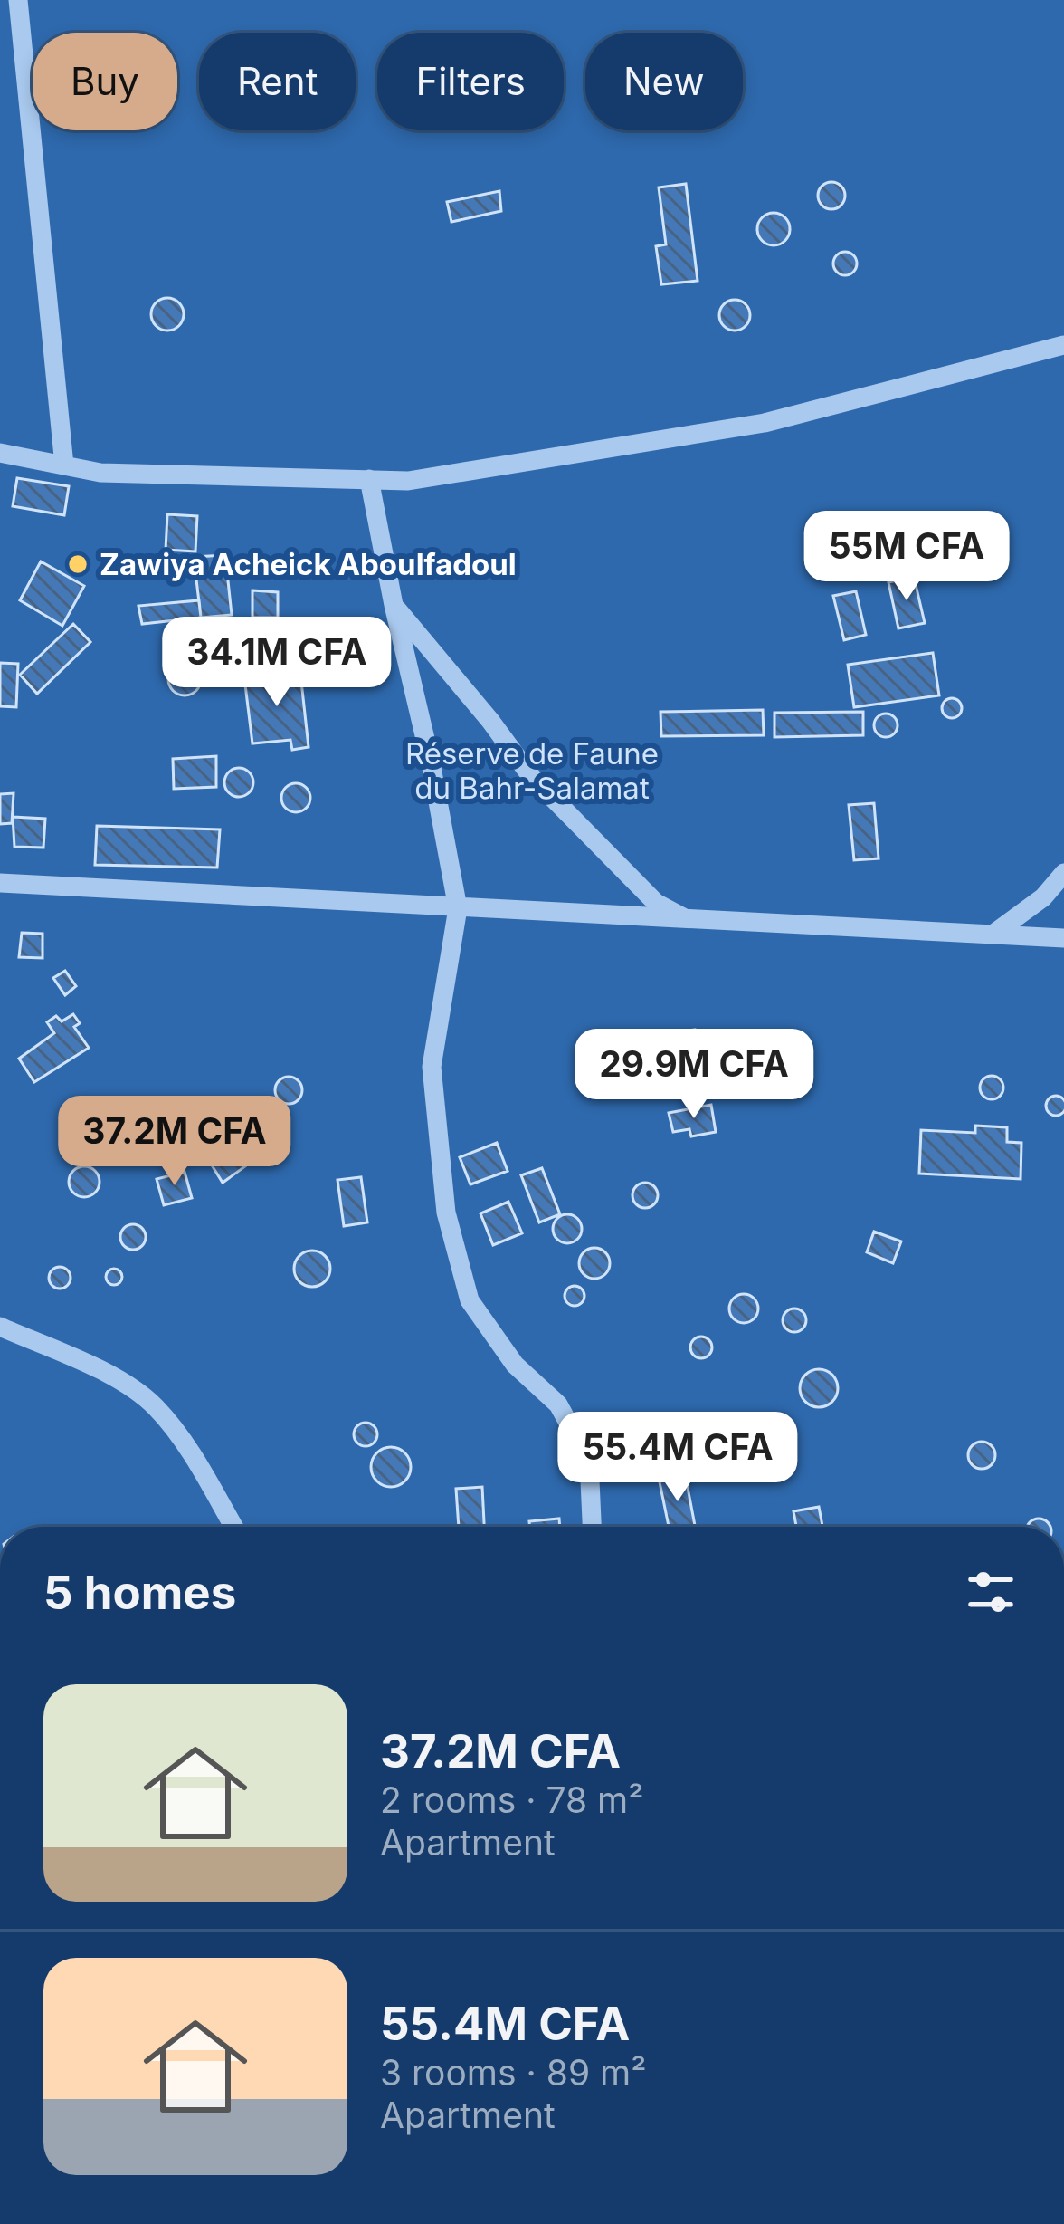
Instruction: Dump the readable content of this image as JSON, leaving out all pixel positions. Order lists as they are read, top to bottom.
{
  "parks": ["Réserve de Faune du Bahr-Salamat"],
  "places": ["Zawiya Acheick Aboulfadoul"],
  "page": {
    "chip": [
      "Buy",
      "Rent",
      "Filters",
      "New"
    ],
    "price": [
      "55M CFA",
      "34.1M CFA",
      "29.9M CFA",
      "37.2M CFA",
      "55.4M CFA"
    ],
    "heading": "5 homes",
    "list": [
      {
        "name": "37.2M CFA",
        "note": "2 rooms · 78 m² · Apartment"
      },
      {
        "name": "55.4M CFA",
        "note": "3 rooms · 89 m² · Apartment"
      }
    ]
  }
}
